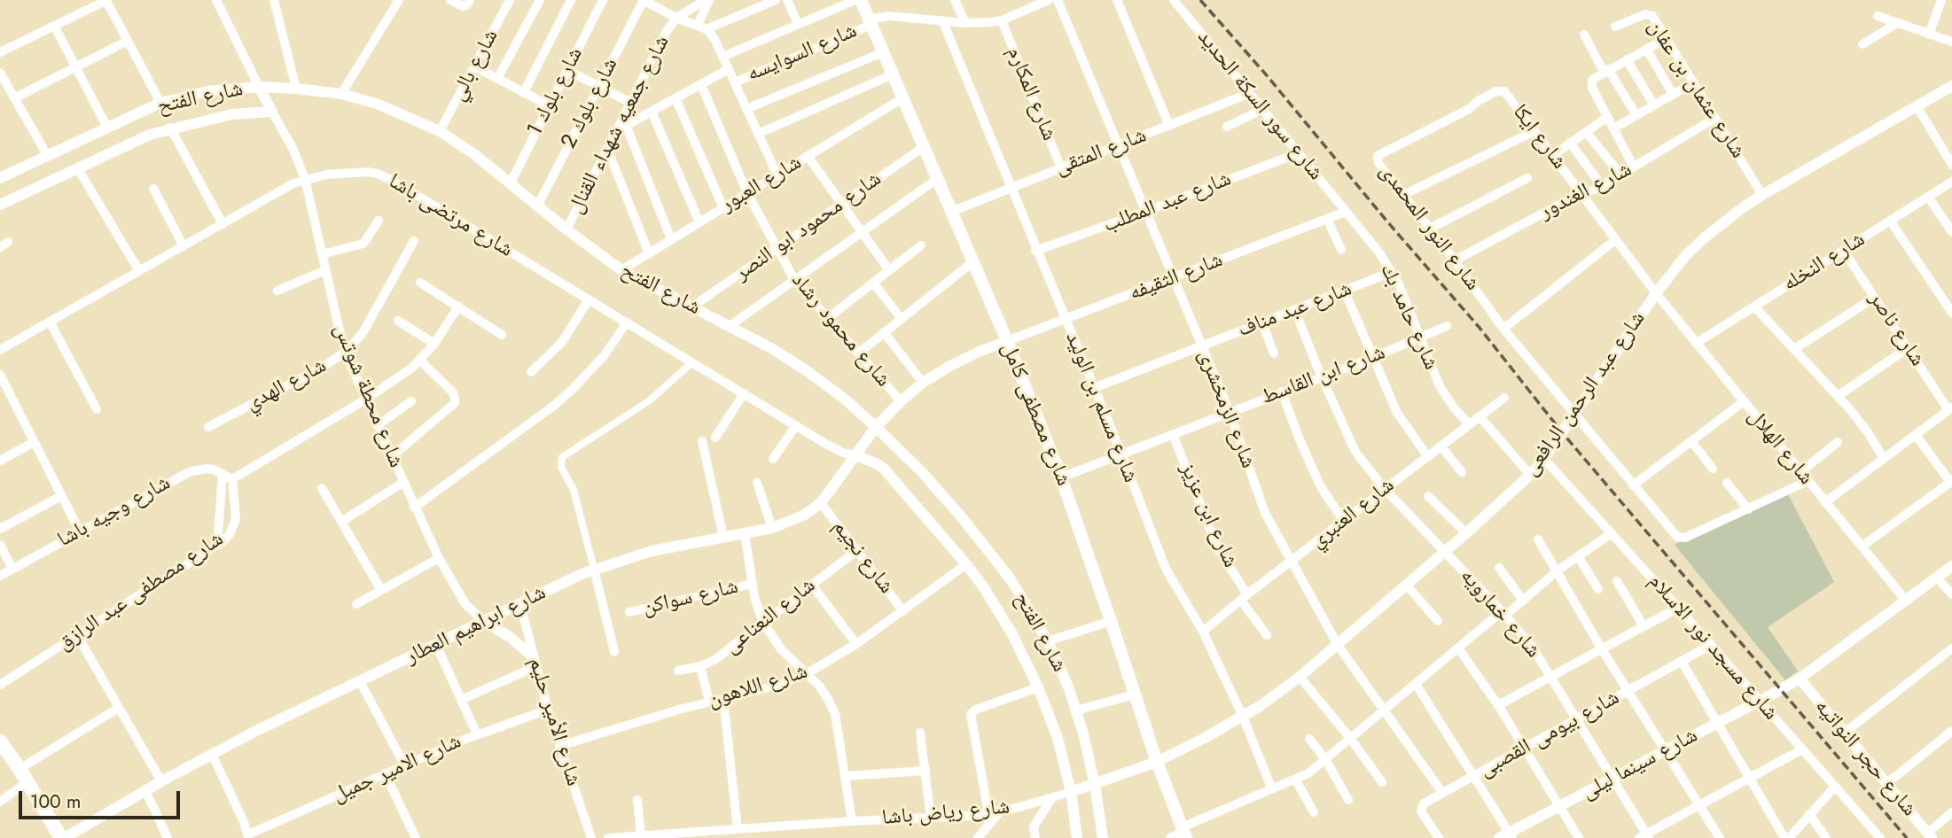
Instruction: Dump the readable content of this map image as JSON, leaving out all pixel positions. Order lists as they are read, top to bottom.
{
  "streets": {
    "main road": ["شارع مصطفى كامل"],
    "street": [
      "شارع السوايسه",
      "شارع بالي",
      "شارع عثمان بن عفان",
      "شارع بلوك 1",
      "شارع المكارم",
      "شارع الفتح",
      "شارع بلوك 2",
      "شارع سور السكة الحديد",
      "شارع جمعيه شهداء القنال",
      "شارع ايكا",
      "شارع المتقى",
      "شارع العبور",
      "شارع الغندور",
      "شارع عبد المطلب",
      "شارع مرتضى باشا",
      "شارع محمود ابو النصر",
      "شارع النور المحمدى",
      "شارع النخله",
      "شارع الثقيفه",
      "شارع عبد مناف",
      "شارع حامد بك",
      "شارع ناصر",
      "شارع محمود رشاد",
      "شارع ابن القاسط",
      "شارع الهدي",
      "شارع عبد الرحمن الرافعى",
      "شارع محطة شوتس",
      "شارع مسلم بن الوليد",
      "شارع الزمخشرى",
      "شارع الهلال",
      "شارع وجيه باشا",
      "شارع العنبري",
      "شارع ابن عزيز",
      "شارع نجيم",
      "شارع مصطفى عبد الرازق",
      "شارع سواكن",
      "شارع خمارويه",
      "شارع النعناعى",
      "شارع ابراهيم العطار",
      "شارع مسجد نور الاسلام",
      "شارع اللاهون",
      "شارع الأمير حليم",
      "شارع بيومى القصبى",
      "شارع حجر النواتيه",
      "شارع سينما ليلى",
      "شارع الامير جميل",
      "شارع رياض باشا"
    ]
  },
  "crossings": [
    ["شارع السوايسه", "شارع المكارم"],
    ["شارع السوايسه", "شارع مسلم بن الوليد"],
    ["شارع السوايسه", "شارع مصطفى كامل"],
    ["شارع بالي", "شارع الفتح"],
    ["شارع عثمان بن عفان", "شارع الغندور"],
    ["شارع عثمان بن عفان", "شارع عبد الرحمن الرافعى"],
    ["شارع بلوك 1", "شارع الفتح"],
    ["شارع المكارم", "شارع المتقى"],
    ["شارع الفتح", "شارع بلوك 2"],
    ["شارع الفتح", "شارع جمعيه شهداء القنال"],
    ["شارع الفتح", "شارع العبور"],
    ["شارع الفتح", "شارع مرتضى باشا"],
    ["شارع الفتح", "شارع محمود ابو النصر"],
    ["شارع الفتح", "شارع عبد الرحمن الرافعى"],
    ["شارع الفتح", "شارع محطة شوتس"],
    ["شارع الفتح", "شارع ابراهيم العطار"],
    ["شارع الفتح", "شارع اللاهون"],
    ["شارع الفتح", "شارع رياض باشا"],
    ["شارع سور السكة الحديد", "شارع المتقى"],
    ["شارع سور السكة الحديد", "شارع عبد المطلب"],
    ["شارع سور السكة الحديد", "شارع الثقيفه"],
    ["شارع سور السكة الحديد", "شارع حامد بك"],
    ["شارع ايكا", "شارع الغندور"],
    ["شارع ايكا", "شارع النور المحمدى"],
    ["شارع ايكا", "شارع عبد الرحمن الرافعى"],
    ["شارع ايكا", "شارع الهلال"],
    ["شارع المتقى", "شارع مسلم بن الوليد"],
    ["شارع المتقى", "شارع الزمخشرى"],
    ["شارع المتقى", "شارع مصطفى كامل"],
    ["شارع العبور", "شارع محمود رشاد"],
    ["شارع العبور", "شارع مصطفى كامل"],
    ["شارع الغندور", "شارع النور المحمدى"],
    ["شارع عبد المطلب", "شارع مسلم بن الوليد"],
    ["شارع عبد المطلب", "شارع الزمخشرى"],
    ["شارع مرتضى باشا", "شارع محطة شوتس"],
    ["شارع مرتضى باشا", "شارع ابراهيم العطار"],
    ["شارع محمود ابو النصر", "شارع محمود رشاد"],
    ["شارع محمود ابو النصر", "شارع مصطفى كامل"],
    ["شارع النور المحمدى", "شارع عبد الرحمن الرافعى"],
    ["شارع النخله", "شارع ناصر"],
    ["شارع النخله", "شارع الهلال"],
    ["شارع الثقيفه", "شارع حامد بك"],
    ["شارع الثقيفه", "شارع مسلم بن الوليد"],
    ["شارع الثقيفه", "شارع الزمخشرى"],
    ["شارع الثقيفه", "شارع مصطفى كامل"],
    ["شارع الثقيفه", "شارع ابراهيم العطار"],
    ["شارع عبد مناف", "شارع حامد بك"],
    ["شارع عبد مناف", "شارع مسلم بن الوليد"],
    ["شارع عبد مناف", "شارع الزمخشرى"],
    ["شارع عبد مناف", "شارع خمارويه"],
    ["شارع حامد بك", "شارع ابن القاسط"],
    ["شارع حامد بك", "شارع العنبري"],
    ["شارع محمود رشاد", "شارع ابراهيم العطار"],
    ["شارع ابن القاسط", "شارع مسلم بن الوليد"],
    ["شارع ابن القاسط", "شارع الزمخشرى"],
    ["شارع ابن القاسط", "شارع مصطفى كامل"],
    ["شارع ابن القاسط", "شارع ابن عزيز"],
    ["شارع ابن القاسط", "شارع خمارويه"],
    ["شارع الهدي", "شارع محطة شوتس"],
    ["شارع عبد الرحمن الرافعى", "شارع مسلم بن الوليد"],
    ["شارع عبد الرحمن الرافعى", "شارع الزمخشرى"],
    ["شارع عبد الرحمن الرافعى", "شارع مصطفى كامل"],
    ["شارع عبد الرحمن الرافعى", "شارع الهلال"],
    ["شارع عبد الرحمن الرافعى", "شارع خمارويه"],
    ["شارع عبد الرحمن الرافعى", "شارع مسجد نور الاسلام"],
    ["شارع عبد الرحمن الرافعى", "شارع رياض باشا"],
    ["شارع محطة شوتس", "شارع ابراهيم العطار"],
    ["شارع مسلم بن الوليد", "شارع العنبري"],
    ["شارع الزمخشرى", "شارع العنبري"],
    ["شارع الزمخشرى", "شارع بيومى القصبى"],
    ["شارع مصطفى كامل", "شارع ابراهيم العطار"],
    ["شارع الهلال", "شارع سينما ليلى"],
    ["شارع وجيه باشا", "شارع مصطفى عبد الرازق"],
    ["شارع العنبري", "شارع ابن عزيز"],
    ["شارع العنبري", "شارع خمارويه"],
    ["شارع نجيم", "شارع النعناعى"],
    ["شارع نجيم", "شارع ابراهيم العطار"],
    ["شارع نجيم", "شارع اللاهون"],
    ["شارع خمارويه", "شارع بيومى القصبى"],
    ["شارع خمارويه", "شارع سينما ليلى"],
    ["شارع ابراهيم العطار", "شارع الأمير حليم"],
    ["شارع مسجد نور الاسلام", "شارع بيومى القصبى"],
    ["شارع مسجد نور الاسلام", "شارع سينما ليلى"],
    ["شارع اللاهون", "شارع الأمير حليم"],
    ["شارع الأمير حليم", "شارع الامير جميل"],
    ["شارع حجر النواتيه", "شارع سينما ليلى"]
  ],
  "scale_bar": "100 m"
}
